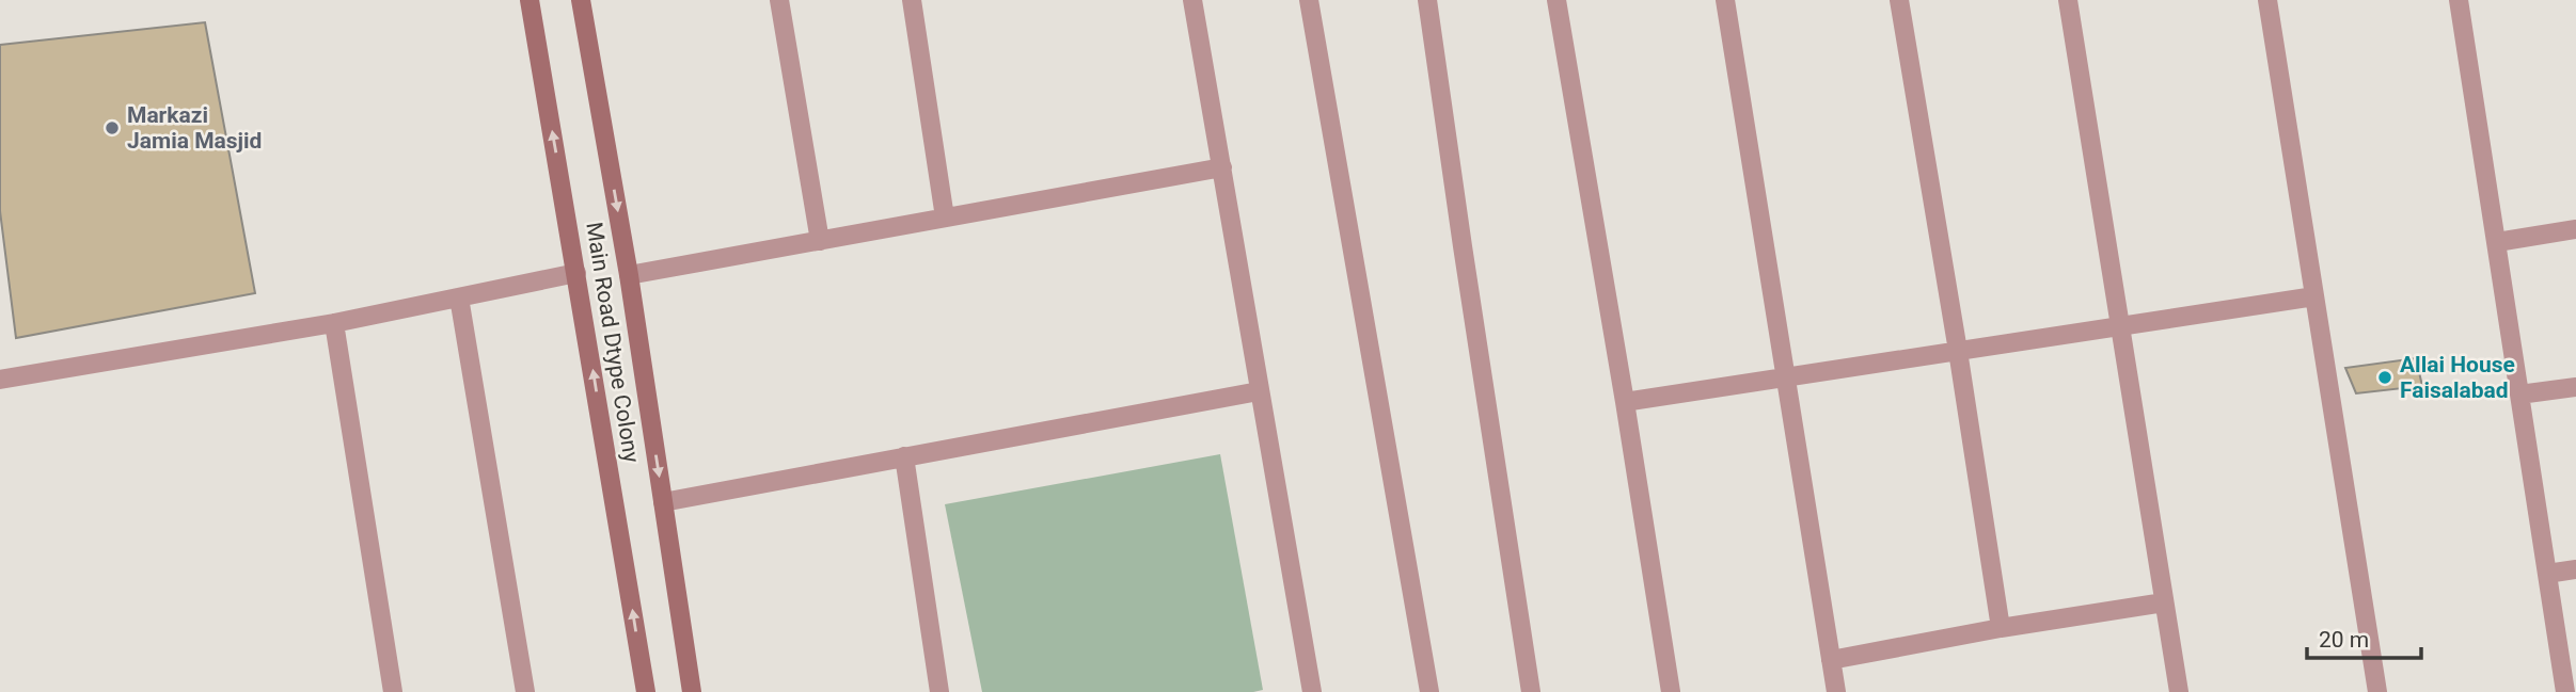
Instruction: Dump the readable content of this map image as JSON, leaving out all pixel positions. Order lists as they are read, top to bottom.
{
  "streets": {
    "main road": ["Main Road Dtype Colony"]
  },
  "places": ["Markazi Jamia Masjid", "Allai House Faisalabad"],
  "scale_bar": "20 m"
}
